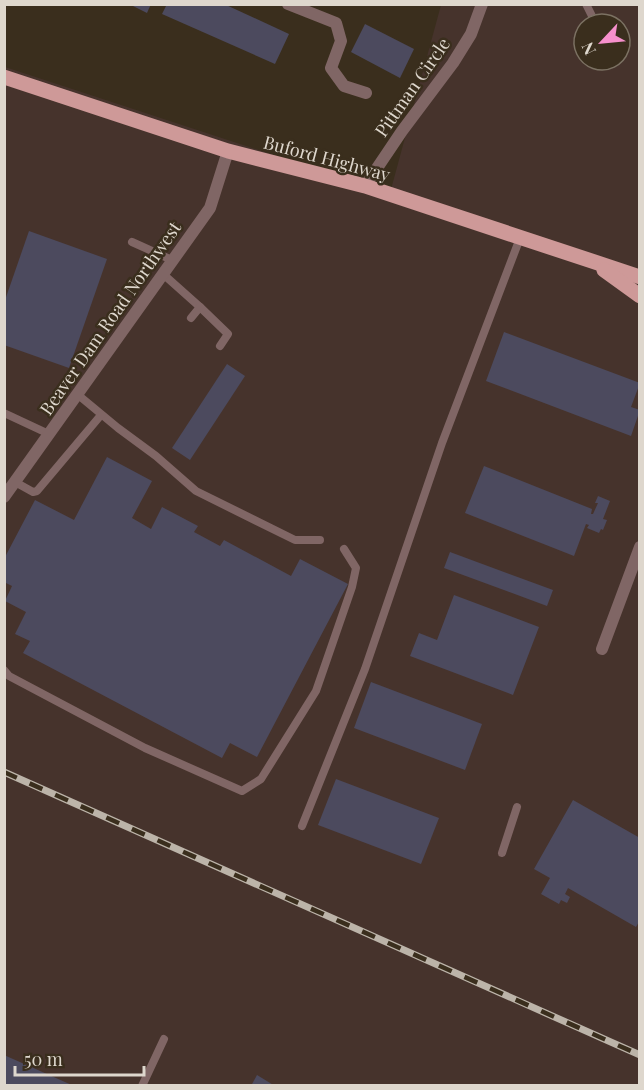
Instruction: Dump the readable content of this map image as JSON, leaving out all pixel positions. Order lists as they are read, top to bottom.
{
  "streets": {
    "main road": ["Buford Highway"],
    "street": ["Pittman Circle", "Beaver Dam Road Northwest"]
  },
  "crossings": [
    ["Pittman Circle", "Buford Highway"],
    ["Buford Highway", "Beaver Dam Road Northwest"]
  ],
  "scale_bar": "50 m",
  "north": "bottom left"
}
